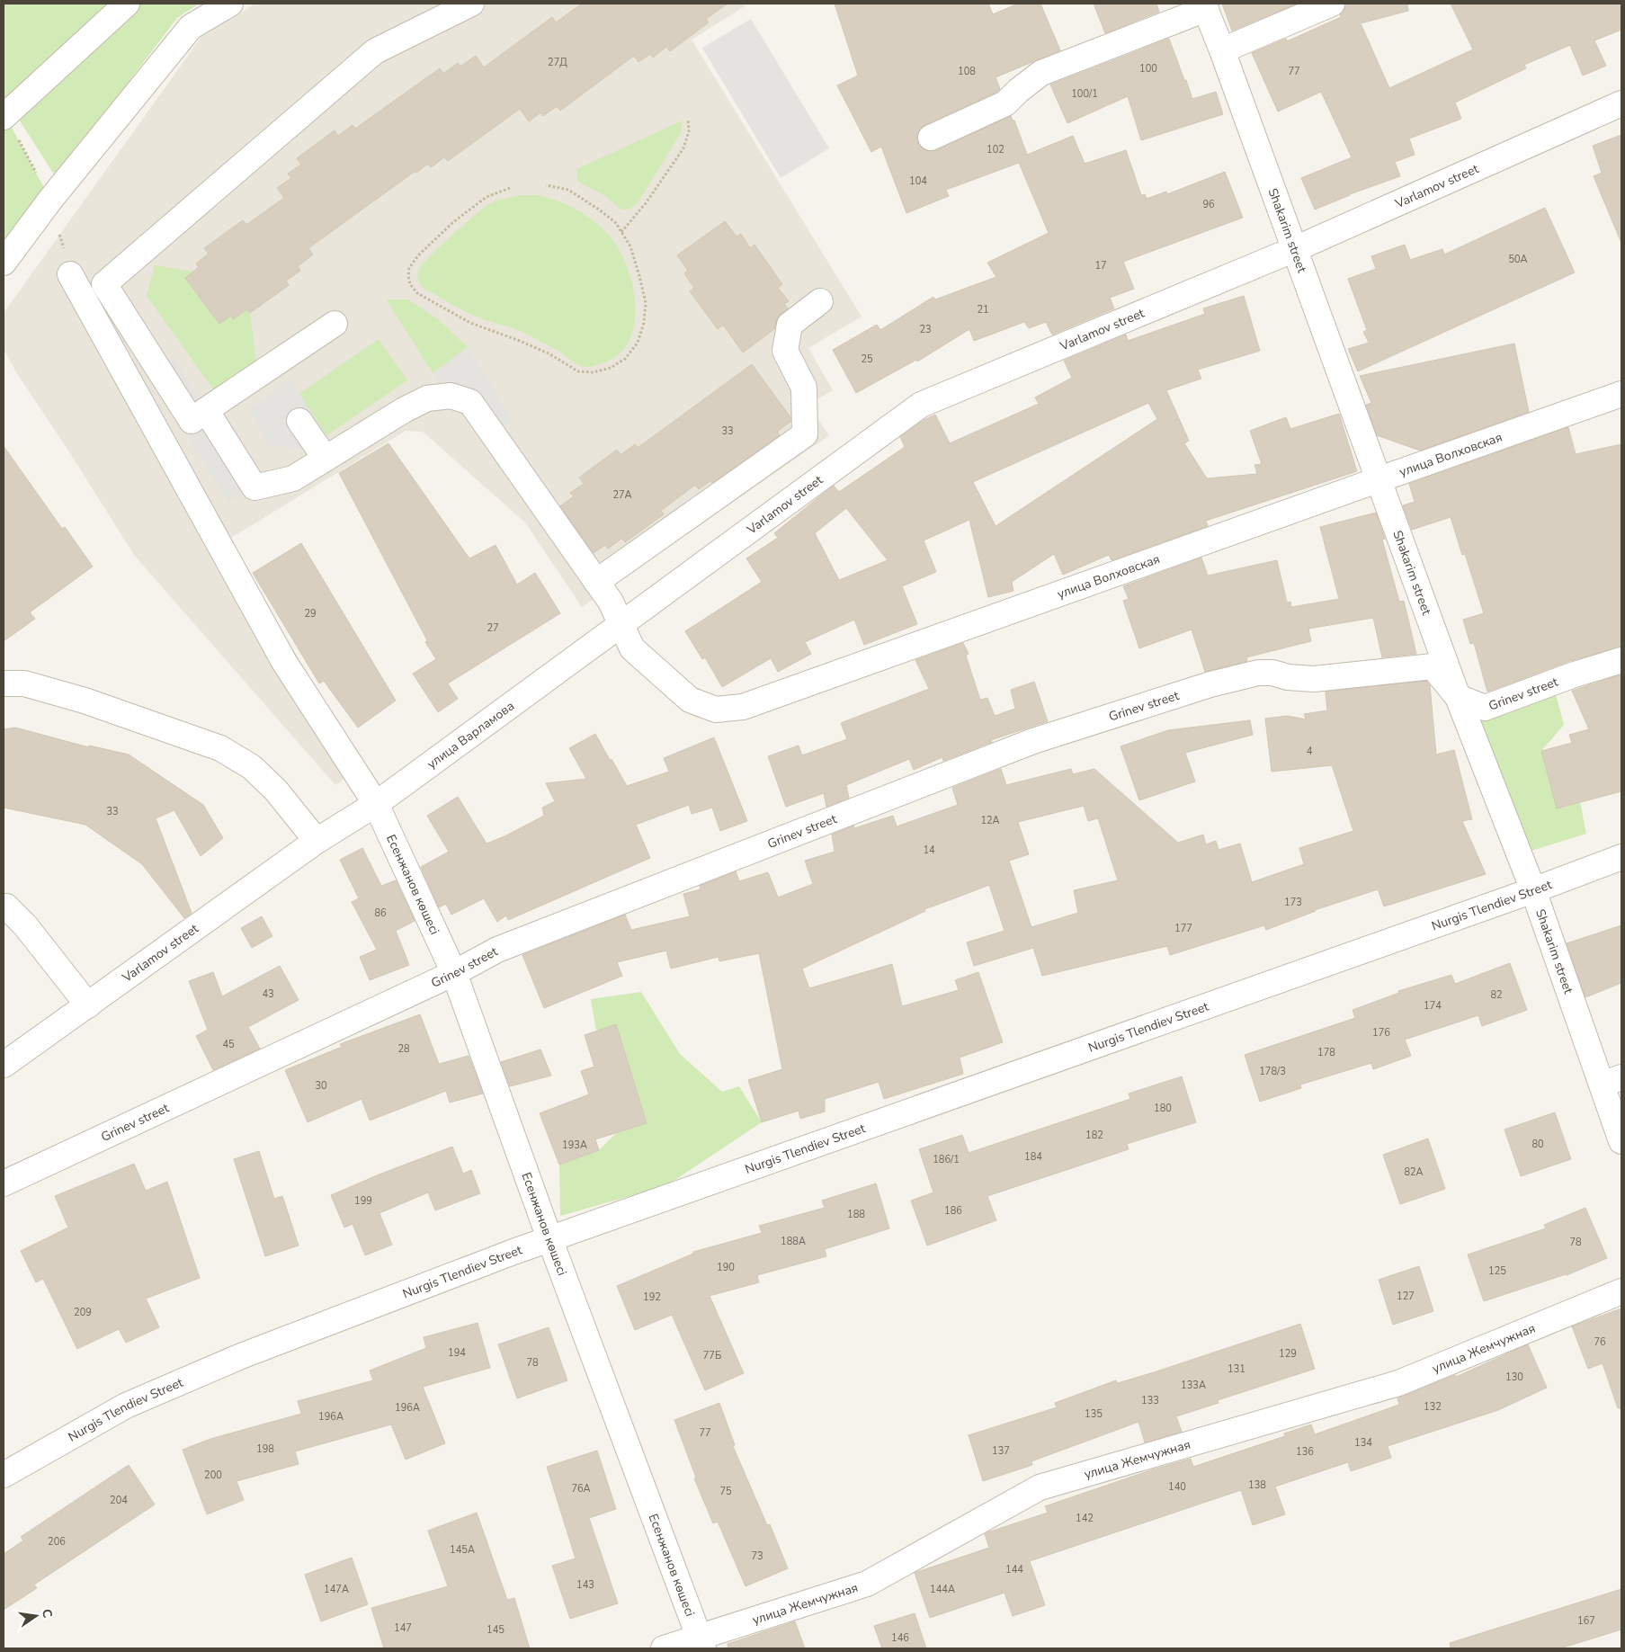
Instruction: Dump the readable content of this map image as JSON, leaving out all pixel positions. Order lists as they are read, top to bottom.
{
  "streets": {
    "street": [
      "Varlamov street",
      "Shakarim street",
      "улица Волховская",
      "Grinev street",
      "улица Варламова",
      "Есенжанов көшесі",
      "Nurgis Tlendiev Street",
      "улица Жемчужная"
    ]
  },
  "crossings": [
    ["Varlamov street", "Shakarim street"],
    ["Varlamov street", "улица Волховская"],
    ["Varlamov street", "улица Варламова"],
    ["Shakarim street", "улица Волховская"],
    ["Shakarim street", "Grinev street"],
    ["Shakarim street", "Nurgis Tlendiev Street"],
    ["улица Волховская", "улица Варламова"],
    ["Grinev street", "Есенжанов көшесі"],
    ["улица Варламова", "Есенжанов көшесі"],
    ["Есенжанов көшесі", "Nurgis Tlendiev Street"],
    ["Есенжанов көшесі", "улица Жемчужная"]
  ],
  "house_numbers": [
    "27Д",
    "100",
    "108",
    "77",
    "100/1",
    "102",
    "104",
    "96",
    "50А",
    "17",
    "21",
    "23",
    "25",
    "33",
    "27А",
    "29",
    "27",
    "4",
    "33",
    "12А",
    "14",
    "173",
    "86",
    "177",
    "43",
    "82",
    "174",
    "176",
    "45",
    "28",
    "178",
    "178/3",
    "30",
    "180",
    "182",
    "80",
    "193А",
    "184",
    "186/1",
    "82А",
    "199",
    "186",
    "188",
    "188А",
    "78",
    "190",
    "125",
    "127",
    "192",
    "209",
    "76",
    "194",
    "129",
    "77Б",
    "78",
    "131",
    "130",
    "133А",
    "133",
    "132",
    "196А",
    "135",
    "196А",
    "77",
    "134",
    "198",
    "137",
    "136",
    "200",
    "138",
    "140",
    "76А",
    "75",
    "204",
    "142",
    "206",
    "145А",
    "73",
    "144",
    "143",
    "147А",
    "144А",
    "167",
    "147",
    "145",
    "146"
  ],
  "north": "right"
}
